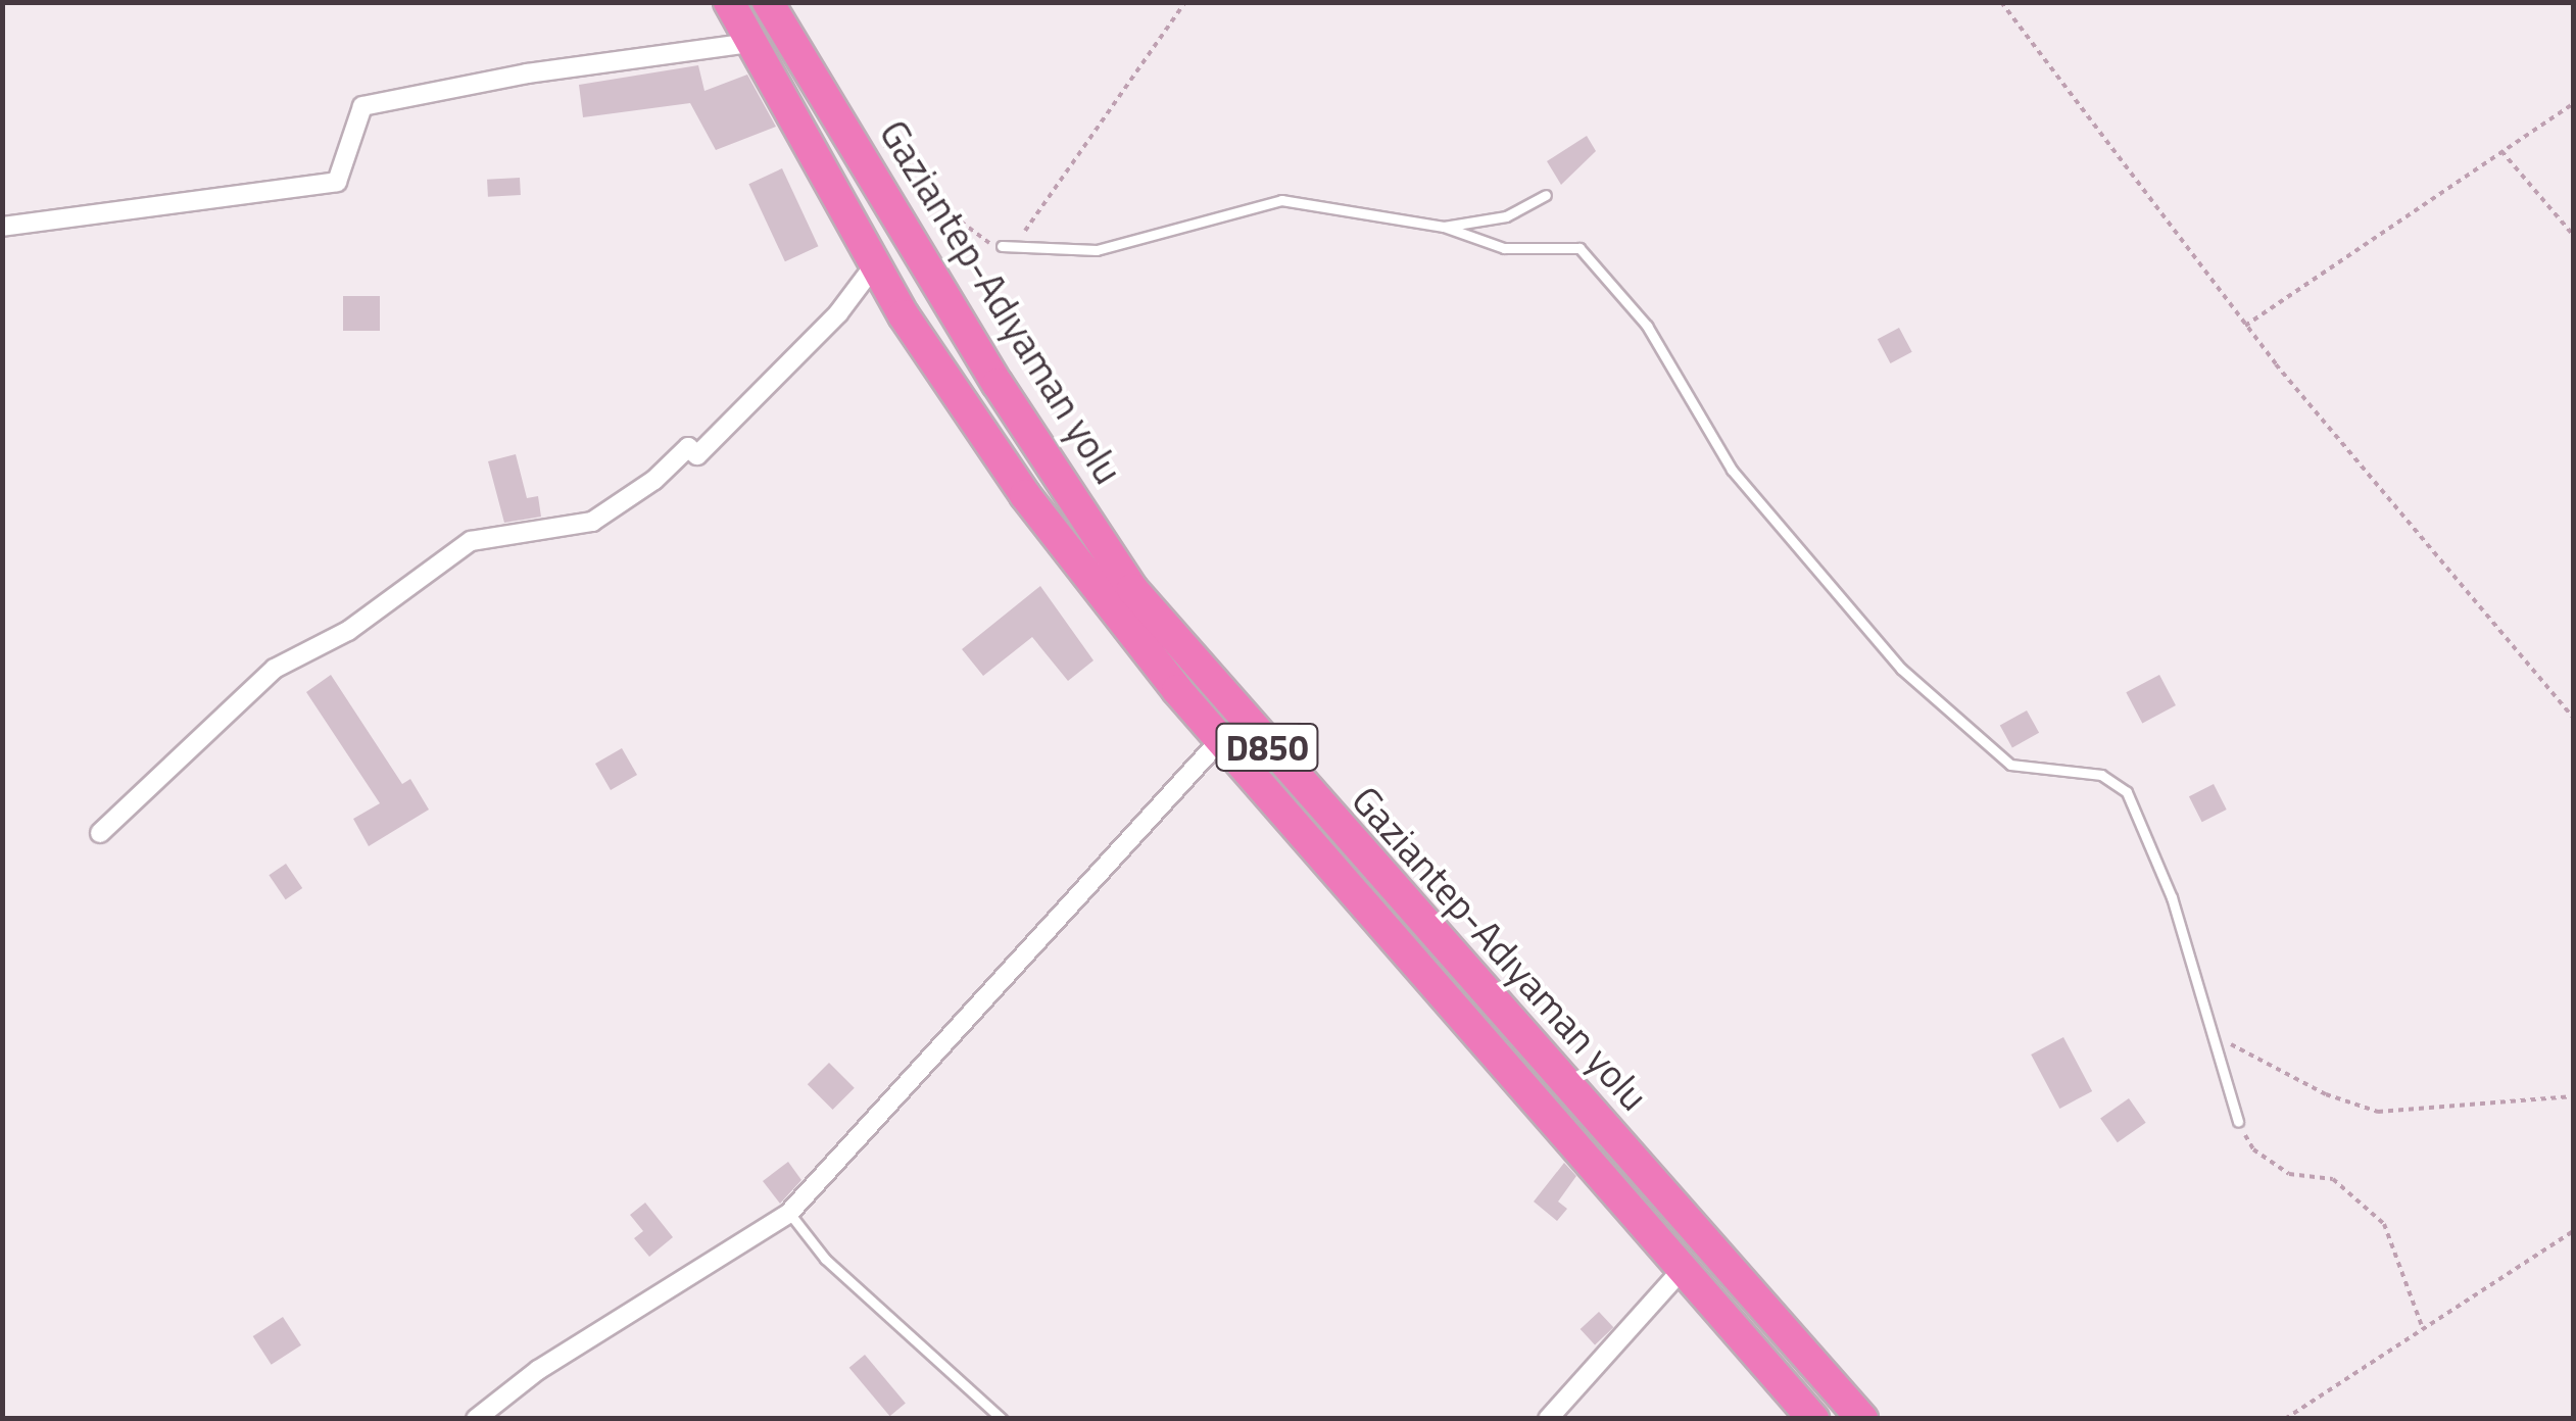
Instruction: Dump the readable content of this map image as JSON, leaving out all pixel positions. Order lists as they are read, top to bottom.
{
  "streets": {
    "highway": ["Gaziantep-Adıyaman yolu", "D850"]
  }
}
